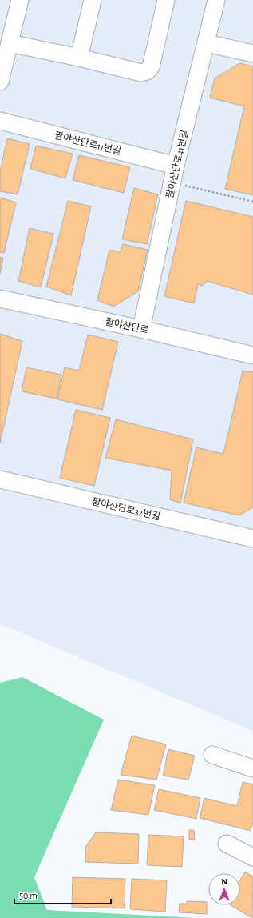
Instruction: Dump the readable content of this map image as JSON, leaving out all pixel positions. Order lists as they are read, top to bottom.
{
  "streets": {
    "street": [
      "팔야산단로11번길",
      "팔야산단로41번길",
      "팔야산단로",
      "팔야산단로32번길"
    ]
  },
  "crossings": [
    ["팔야산단로11번길", "팔야산단로41번길"],
    ["팔야산단로41번길", "팔야산단로"]
  ],
  "scale_bar": "50 m",
  "north": "top"
}
